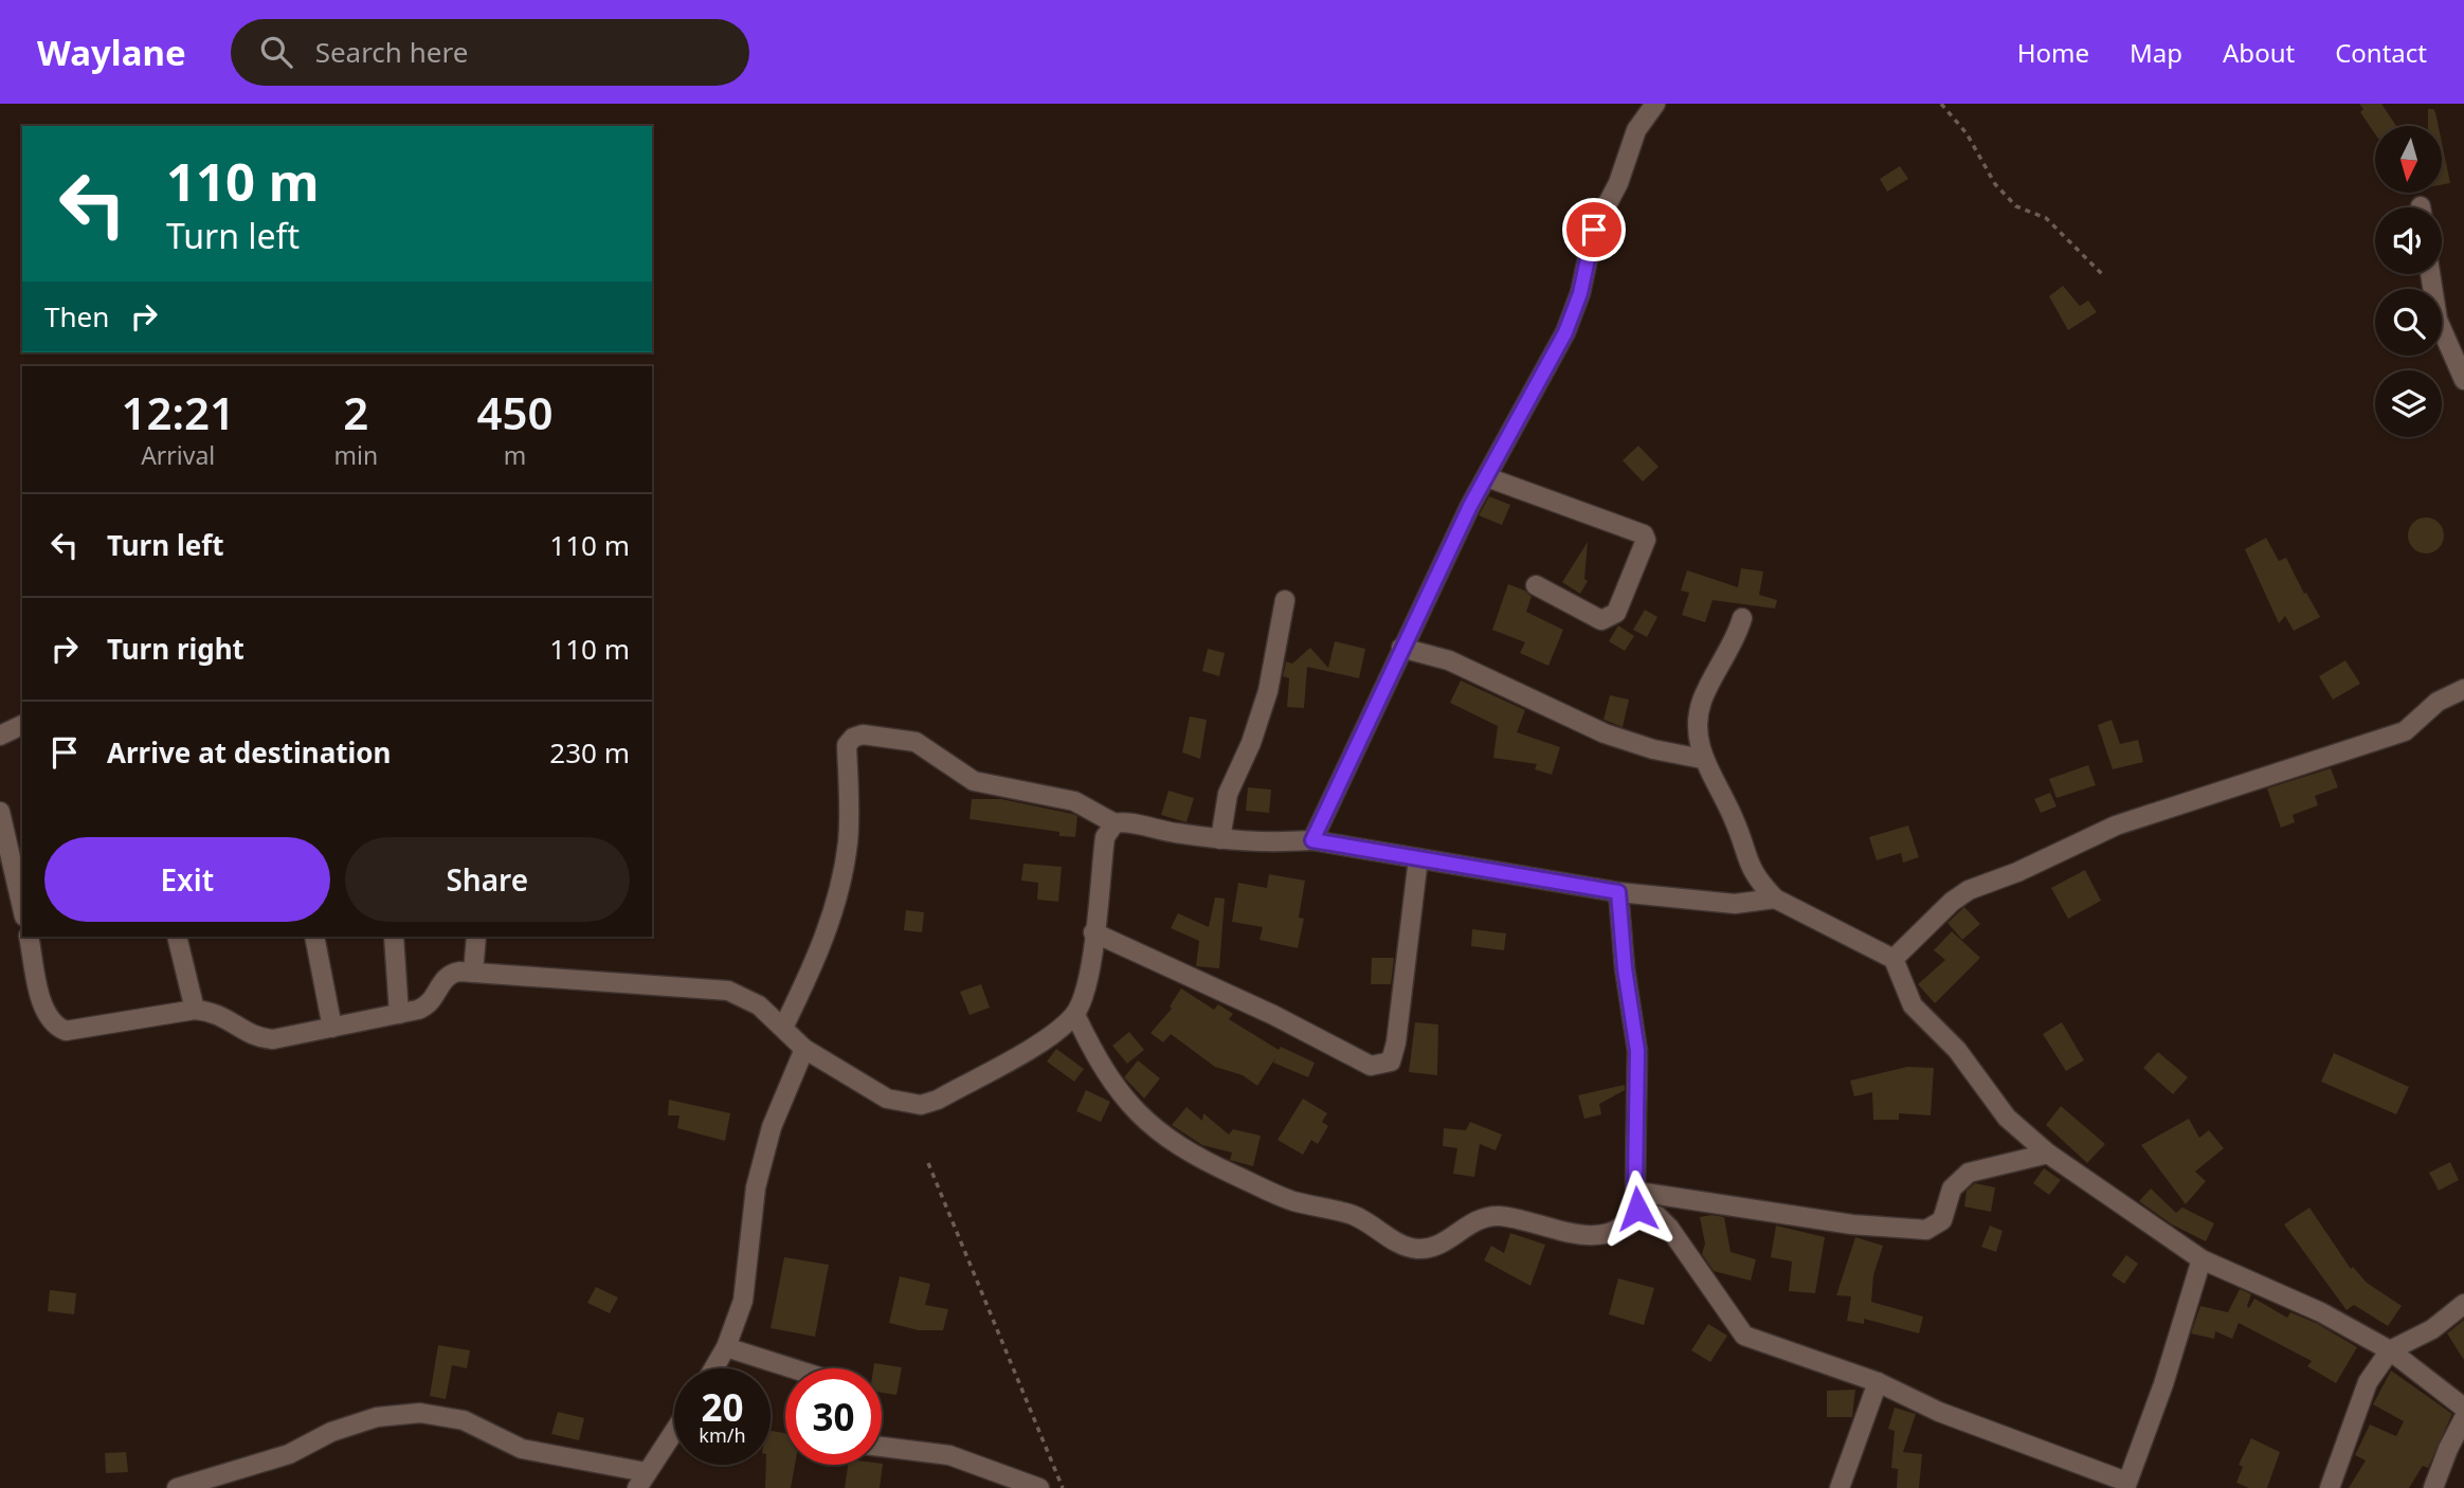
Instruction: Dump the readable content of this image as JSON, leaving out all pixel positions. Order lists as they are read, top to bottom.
{
  "north": "bottom",
  "page": {
    "header": "Waylane",
    "search": "Search here",
    "nav": [
      "Home",
      "Map",
      "About",
      "Contact"
    ],
    "turn": ["110 m", "Turn left"],
    "then": "Then",
    "eta": [
      "12:21",
      "Arrival",
      "2",
      "min",
      "450",
      "m"
    ],
    "list": [
      {
        "name": "Turn left",
        "value": "110 m"
      },
      {
        "name": "Turn right",
        "value": "110 m"
      },
      {
        "name": "Arrive at destination",
        "value": "230 m"
      }
    ],
    "buttons": ["Exit", "Share"],
    "speed": "20 km/h",
    "limit": "30"
  }
}
